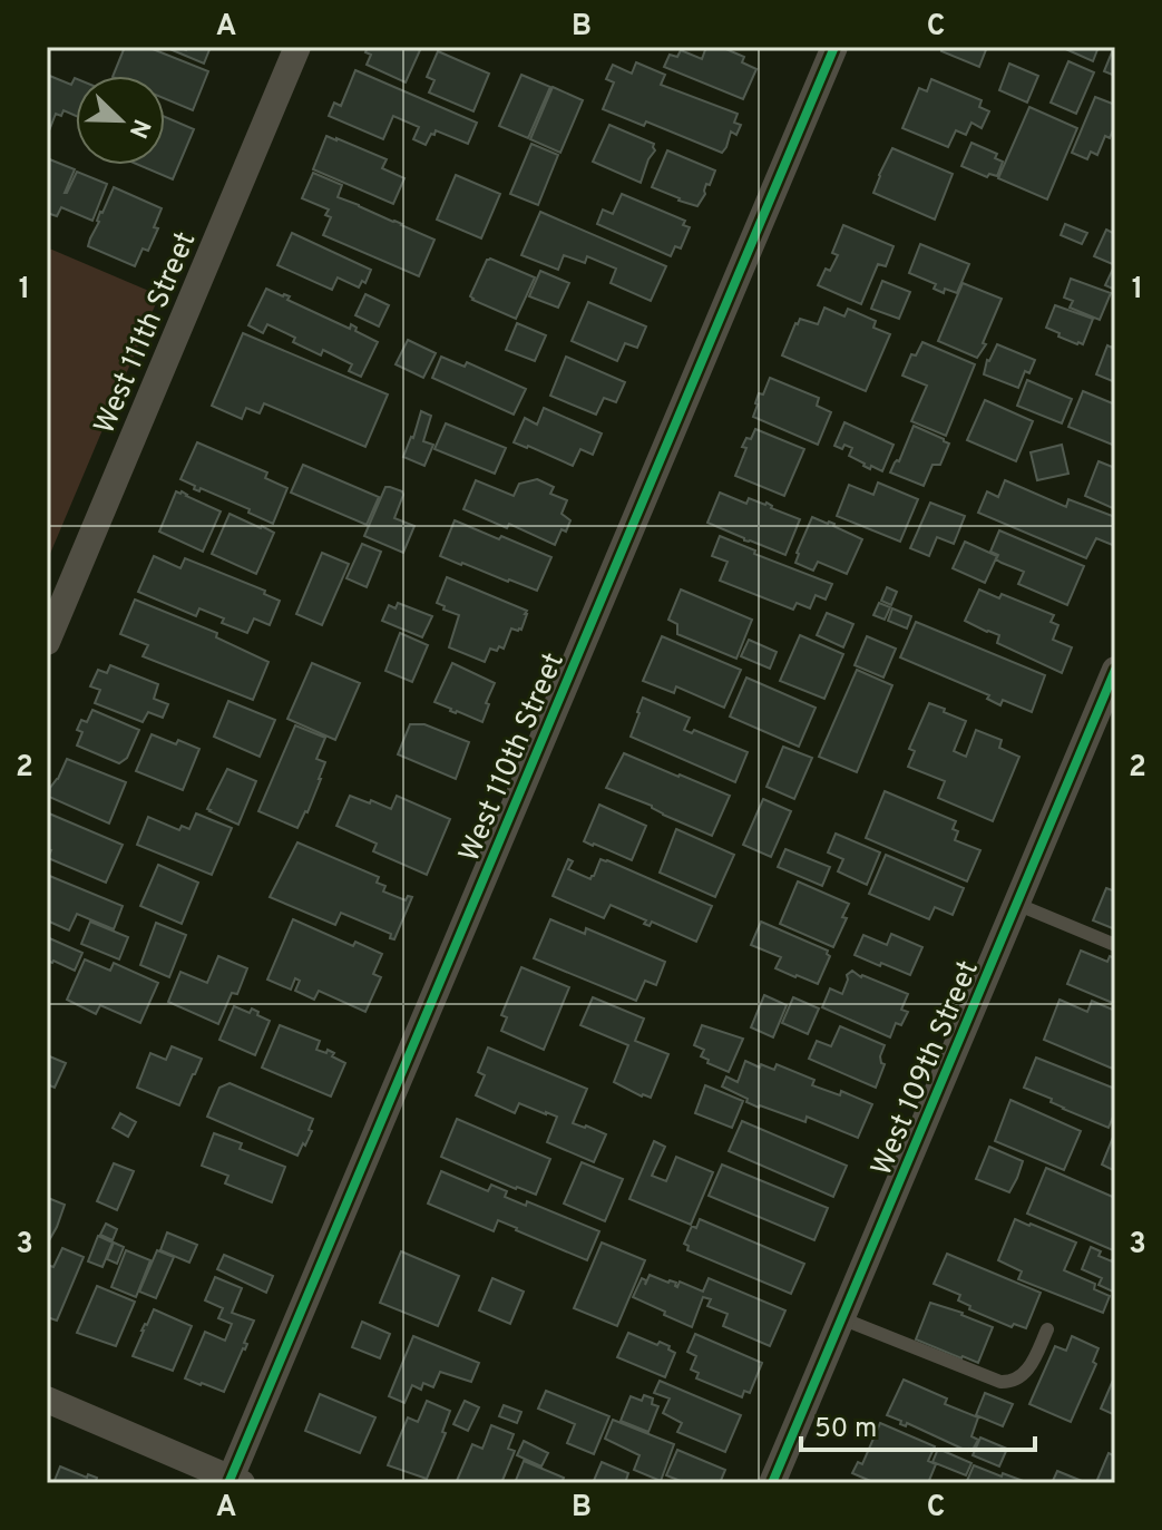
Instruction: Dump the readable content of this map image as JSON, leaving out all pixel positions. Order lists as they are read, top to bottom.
{
  "streets": {
    "street": ["West 111th Street", "West 110th Street", "West 109th Street"]
  },
  "scale_bar": "50 m",
  "north": "bottom right",
  "grid": {
    "columns": ["A", "B", "C"],
    "rows": ["1", "2", "3"]
  }
}
